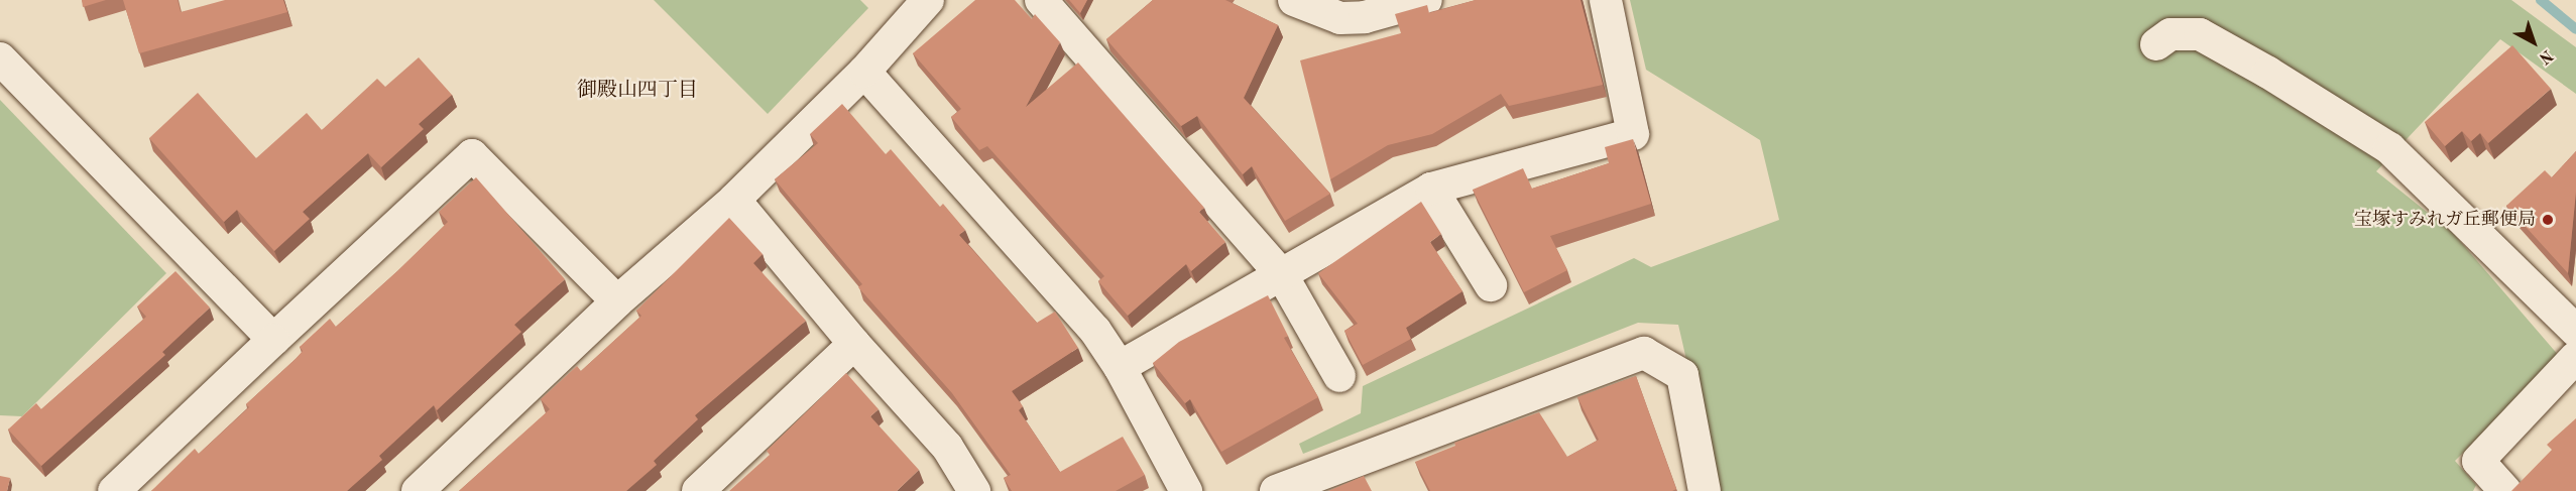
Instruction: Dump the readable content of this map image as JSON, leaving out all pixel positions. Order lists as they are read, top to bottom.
{
  "districts": ["御殿山四丁目"],
  "places": ["宝塚すみれガ丘郵便局"],
  "north": "bottom right"
}
